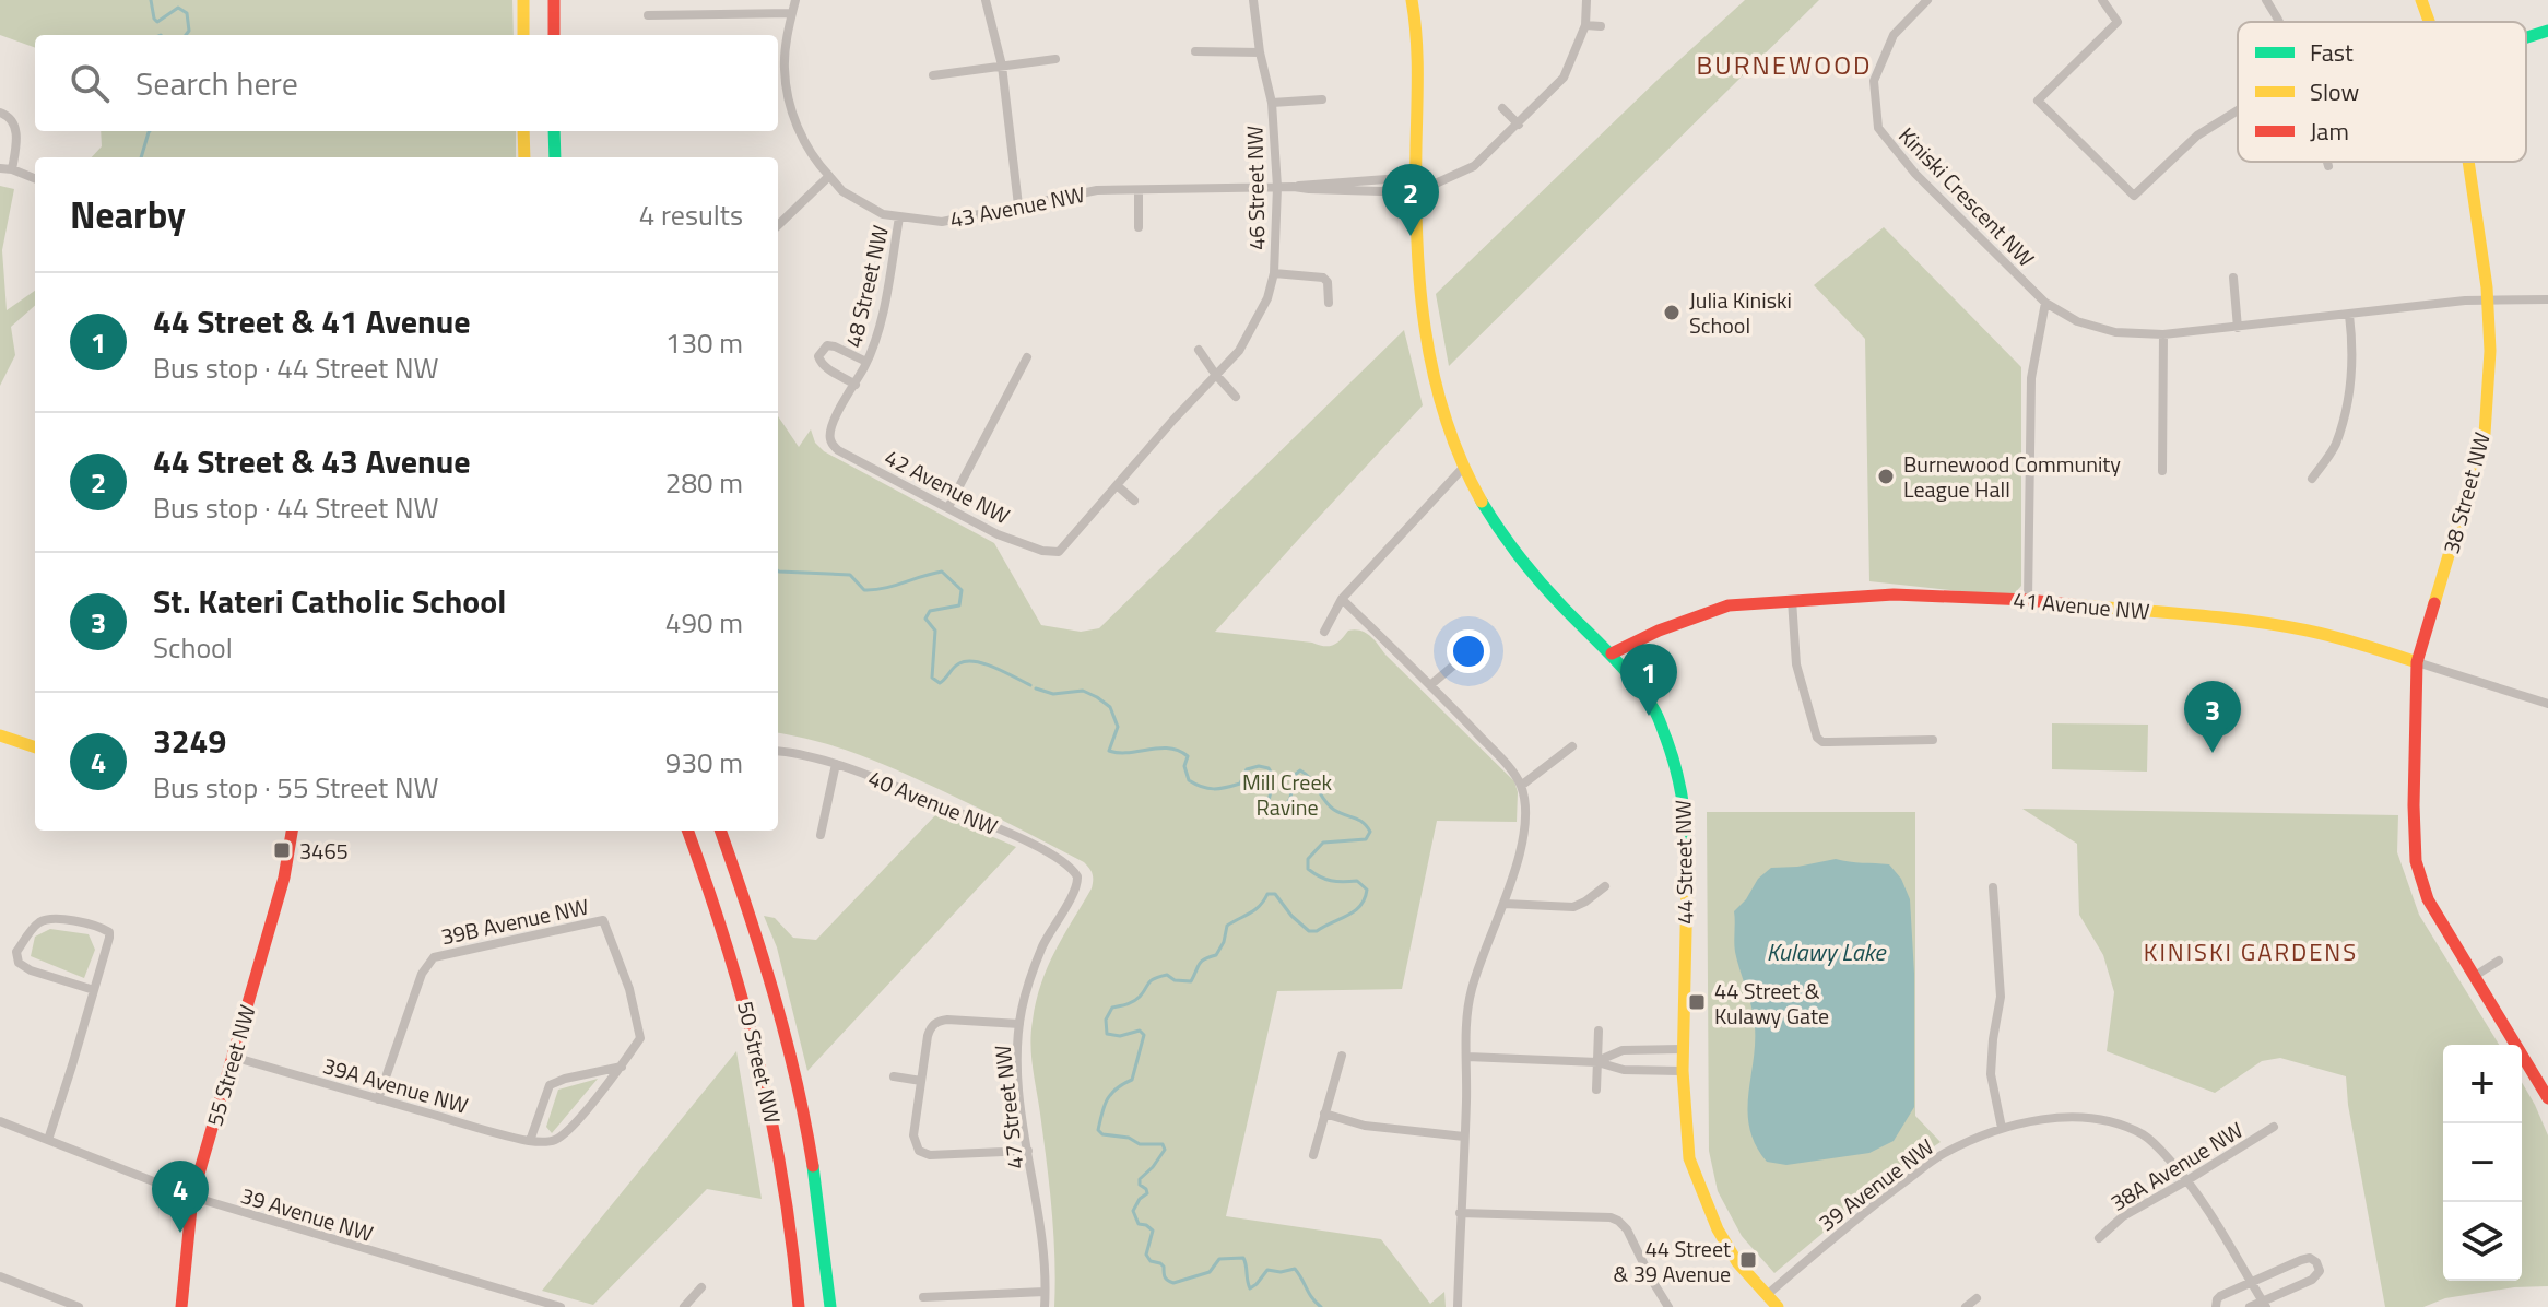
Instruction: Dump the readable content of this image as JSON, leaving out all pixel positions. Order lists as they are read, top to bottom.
{
  "streets": {
    "street": [
      "46 Street NW",
      "Kiniski Crescent NW",
      "43 Avenue NW",
      "48 Street NW",
      "42 Avenue NW",
      "38 Street NW",
      "41 Avenue NW",
      "40 Avenue NW",
      "44 Street NW",
      "39B Avenue NW",
      "50 Street NW",
      "55 Street NW",
      "39A Avenue NW",
      "47 Street NW",
      "38A Avenue NW",
      "39 Avenue NW"
    ]
  },
  "crossings": [
    ["46 Street NW", "43 Avenue NW"],
    ["46 Street NW", "42 Avenue NW"],
    ["Kiniski Crescent NW", "38 Street NW"],
    ["43 Avenue NW", "48 Street NW"],
    ["43 Avenue NW", "44 Street NW"],
    ["48 Street NW", "42 Avenue NW"],
    ["38 Street NW", "41 Avenue NW"],
    ["41 Avenue NW", "44 Street NW"],
    ["40 Avenue NW", "47 Street NW"],
    ["44 Street NW", "39 Avenue NW"],
    ["39B Avenue NW", "39A Avenue NW"],
    ["55 Street NW", "39A Avenue NW"],
    ["55 Street NW", "39 Avenue NW"],
    ["38A Avenue NW", "39 Avenue NW"]
  ],
  "districts": ["BURNEWOOD", "KINISKI GARDENS"],
  "water": ["Kulawy Lake"],
  "parks": ["Mill Creek Ravine"],
  "places": {
    "other": ["Julia Kiniski School", "Burnewood Community League Hall"],
    "transit": ["3465", "44 Street & Kulawy Gate", "44 Street & 39 Avenue"]
  },
  "legend": ["Fast", "Slow", "Jam"],
  "page": {
    "search": "Search here",
    "heading": ["Nearby", "4 results"],
    "pins": [
      "2",
      "1",
      "3",
      "4"
    ],
    "list": [
      {
        "mark": "1",
        "name": "44 Street & 41 Avenue",
        "note": "Bus stop · 44 Street NW",
        "value": "130 m"
      },
      {
        "mark": "2",
        "name": "44 Street & 43 Avenue",
        "note": "Bus stop · 44 Street NW",
        "value": "280 m"
      },
      {
        "mark": "3",
        "name": "St. Kateri Catholic School",
        "note": "School",
        "value": "490 m"
      },
      {
        "mark": "4",
        "name": "3249",
        "note": "Bus stop · 55 Street NW",
        "value": "930 m"
      }
    ],
    "map_buttons": ["+", "−"]
  }
}
